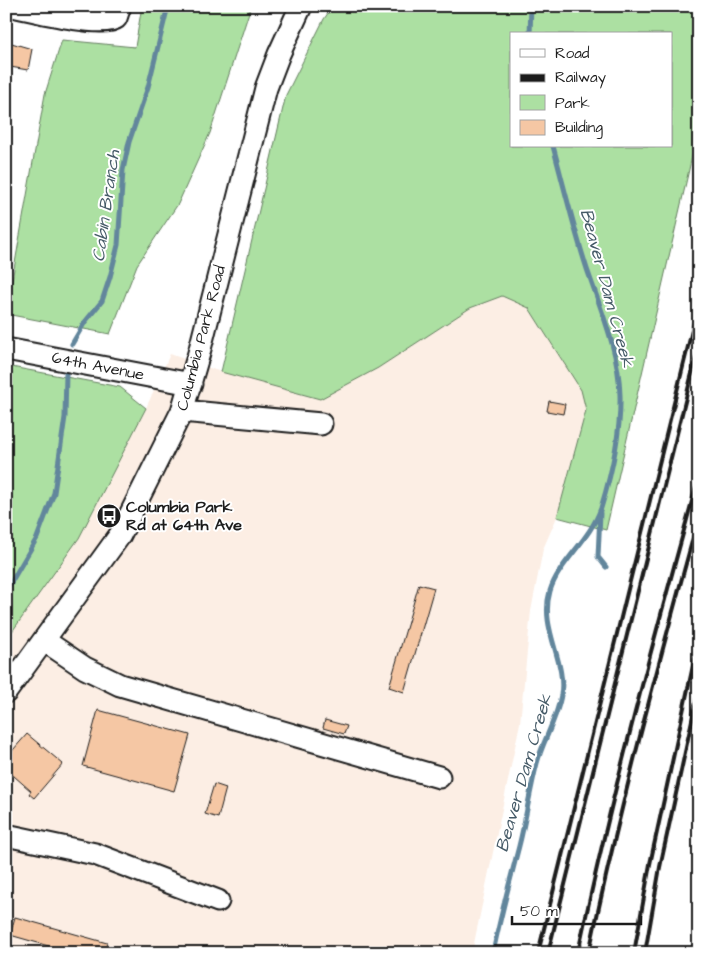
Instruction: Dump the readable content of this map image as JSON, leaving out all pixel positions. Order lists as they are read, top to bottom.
{
  "streets": {
    "street": ["Columbia Park Road", "64th Avenue"]
  },
  "crossings": [
    ["Columbia Park Road", "64th Avenue"]
  ],
  "water": ["Cabin Branch", "Beaver Dam Creek"],
  "places": {
    "bus stop": ["Columbia Park Rd at 64th Ave"]
  },
  "legend": [
    "Road",
    "Railway",
    "Park",
    "Building"
  ],
  "scale_bar": "50 m"
}
